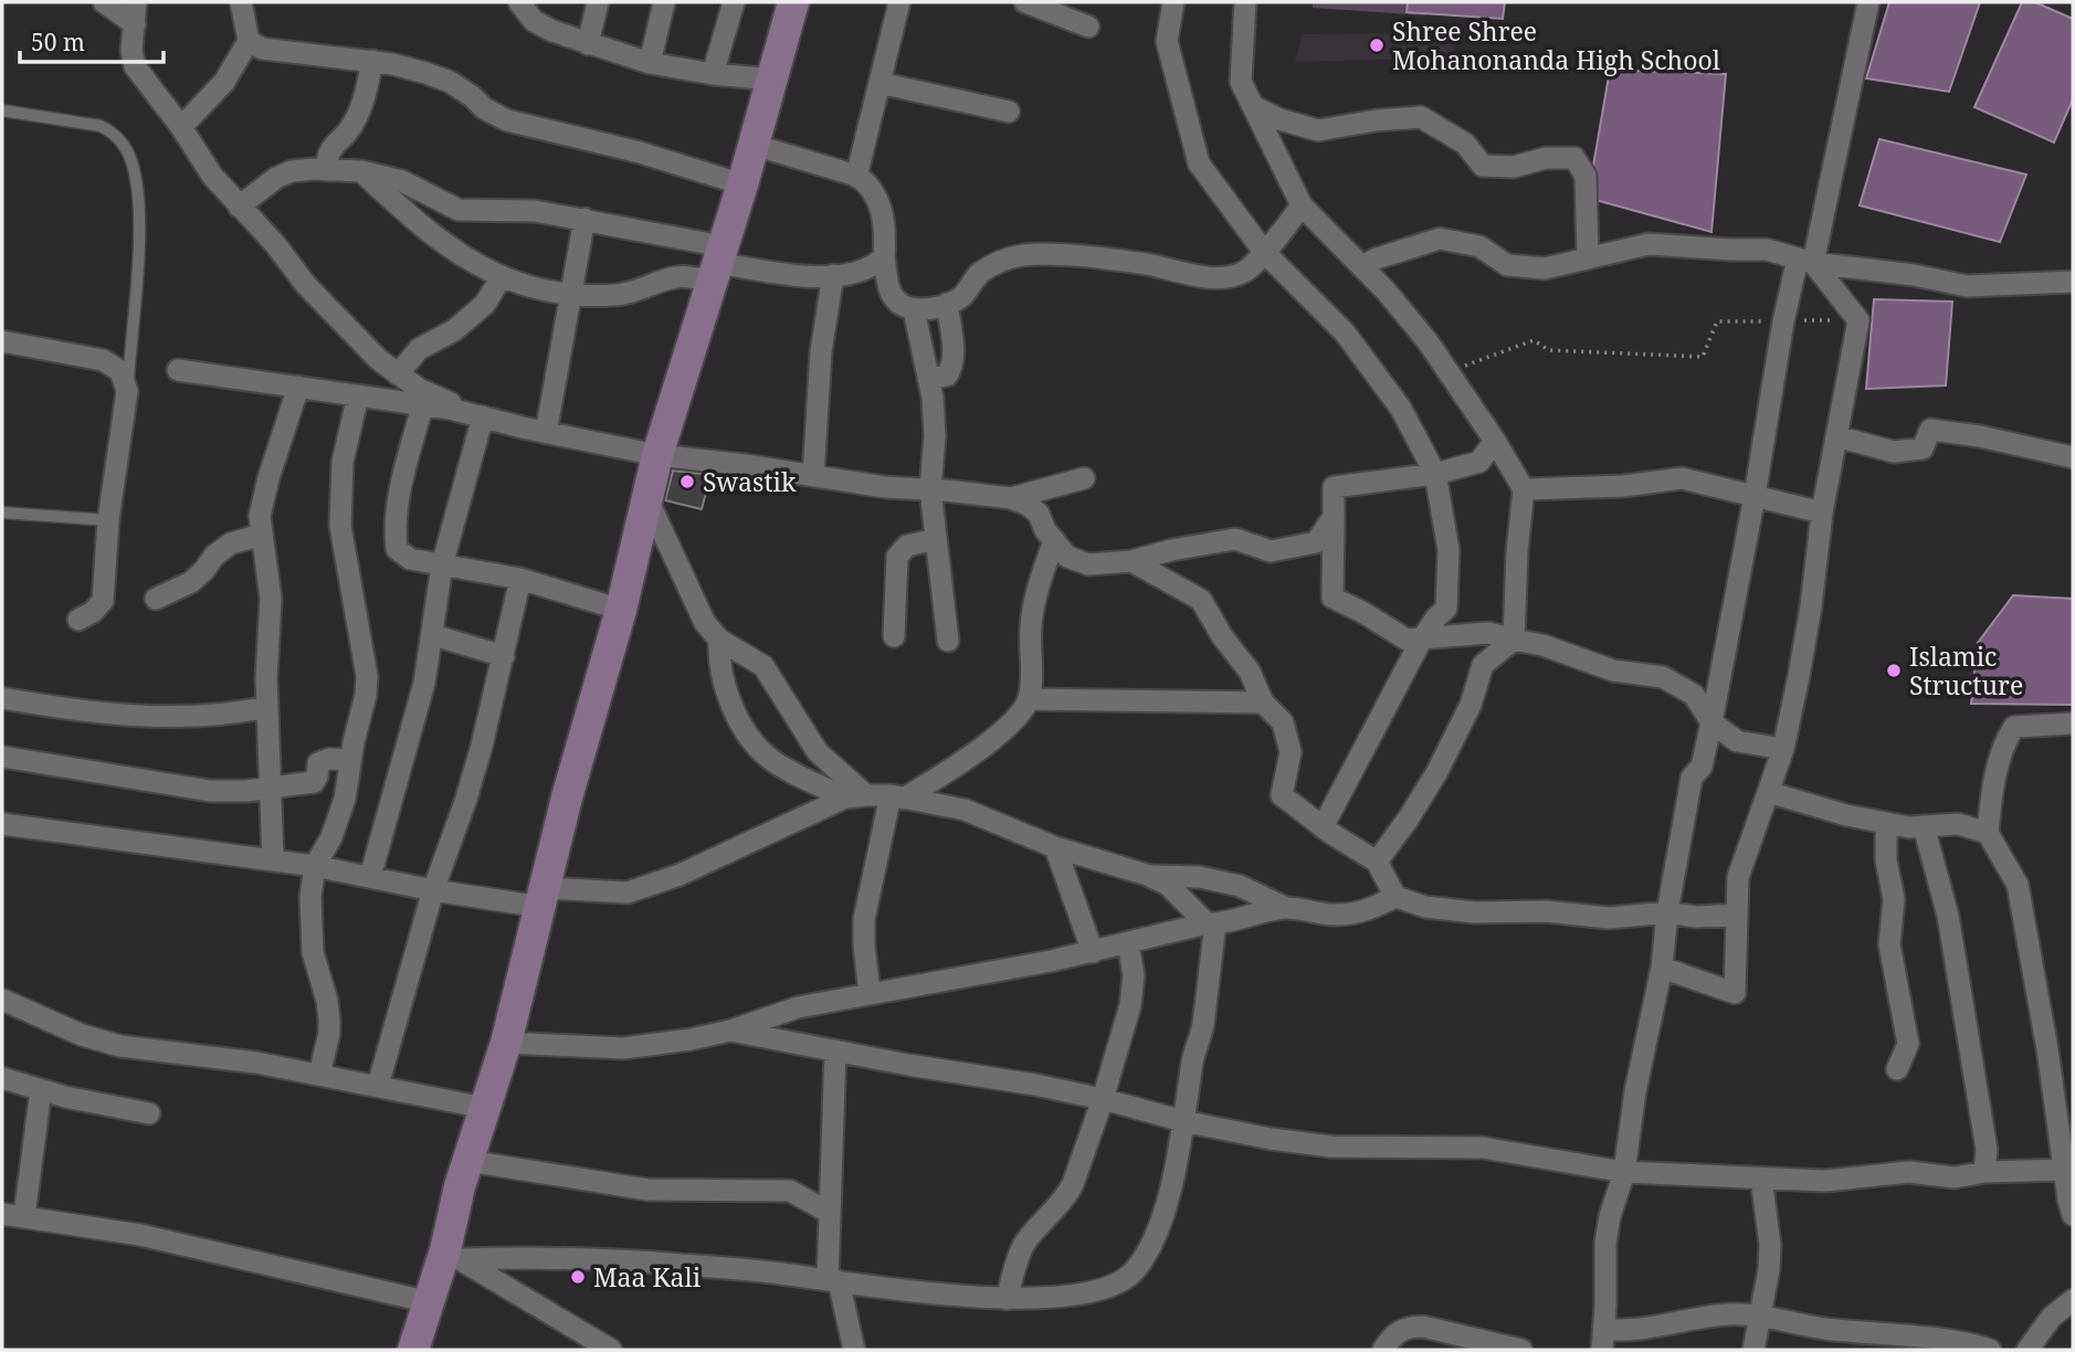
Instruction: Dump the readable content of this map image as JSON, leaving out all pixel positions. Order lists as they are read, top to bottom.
{
  "places": [
    "Shree Shree Mohanonanda High School",
    "Swastik",
    "Islamic Structure",
    "Maa Kali"
  ],
  "scale_bar": "50 m"
}
